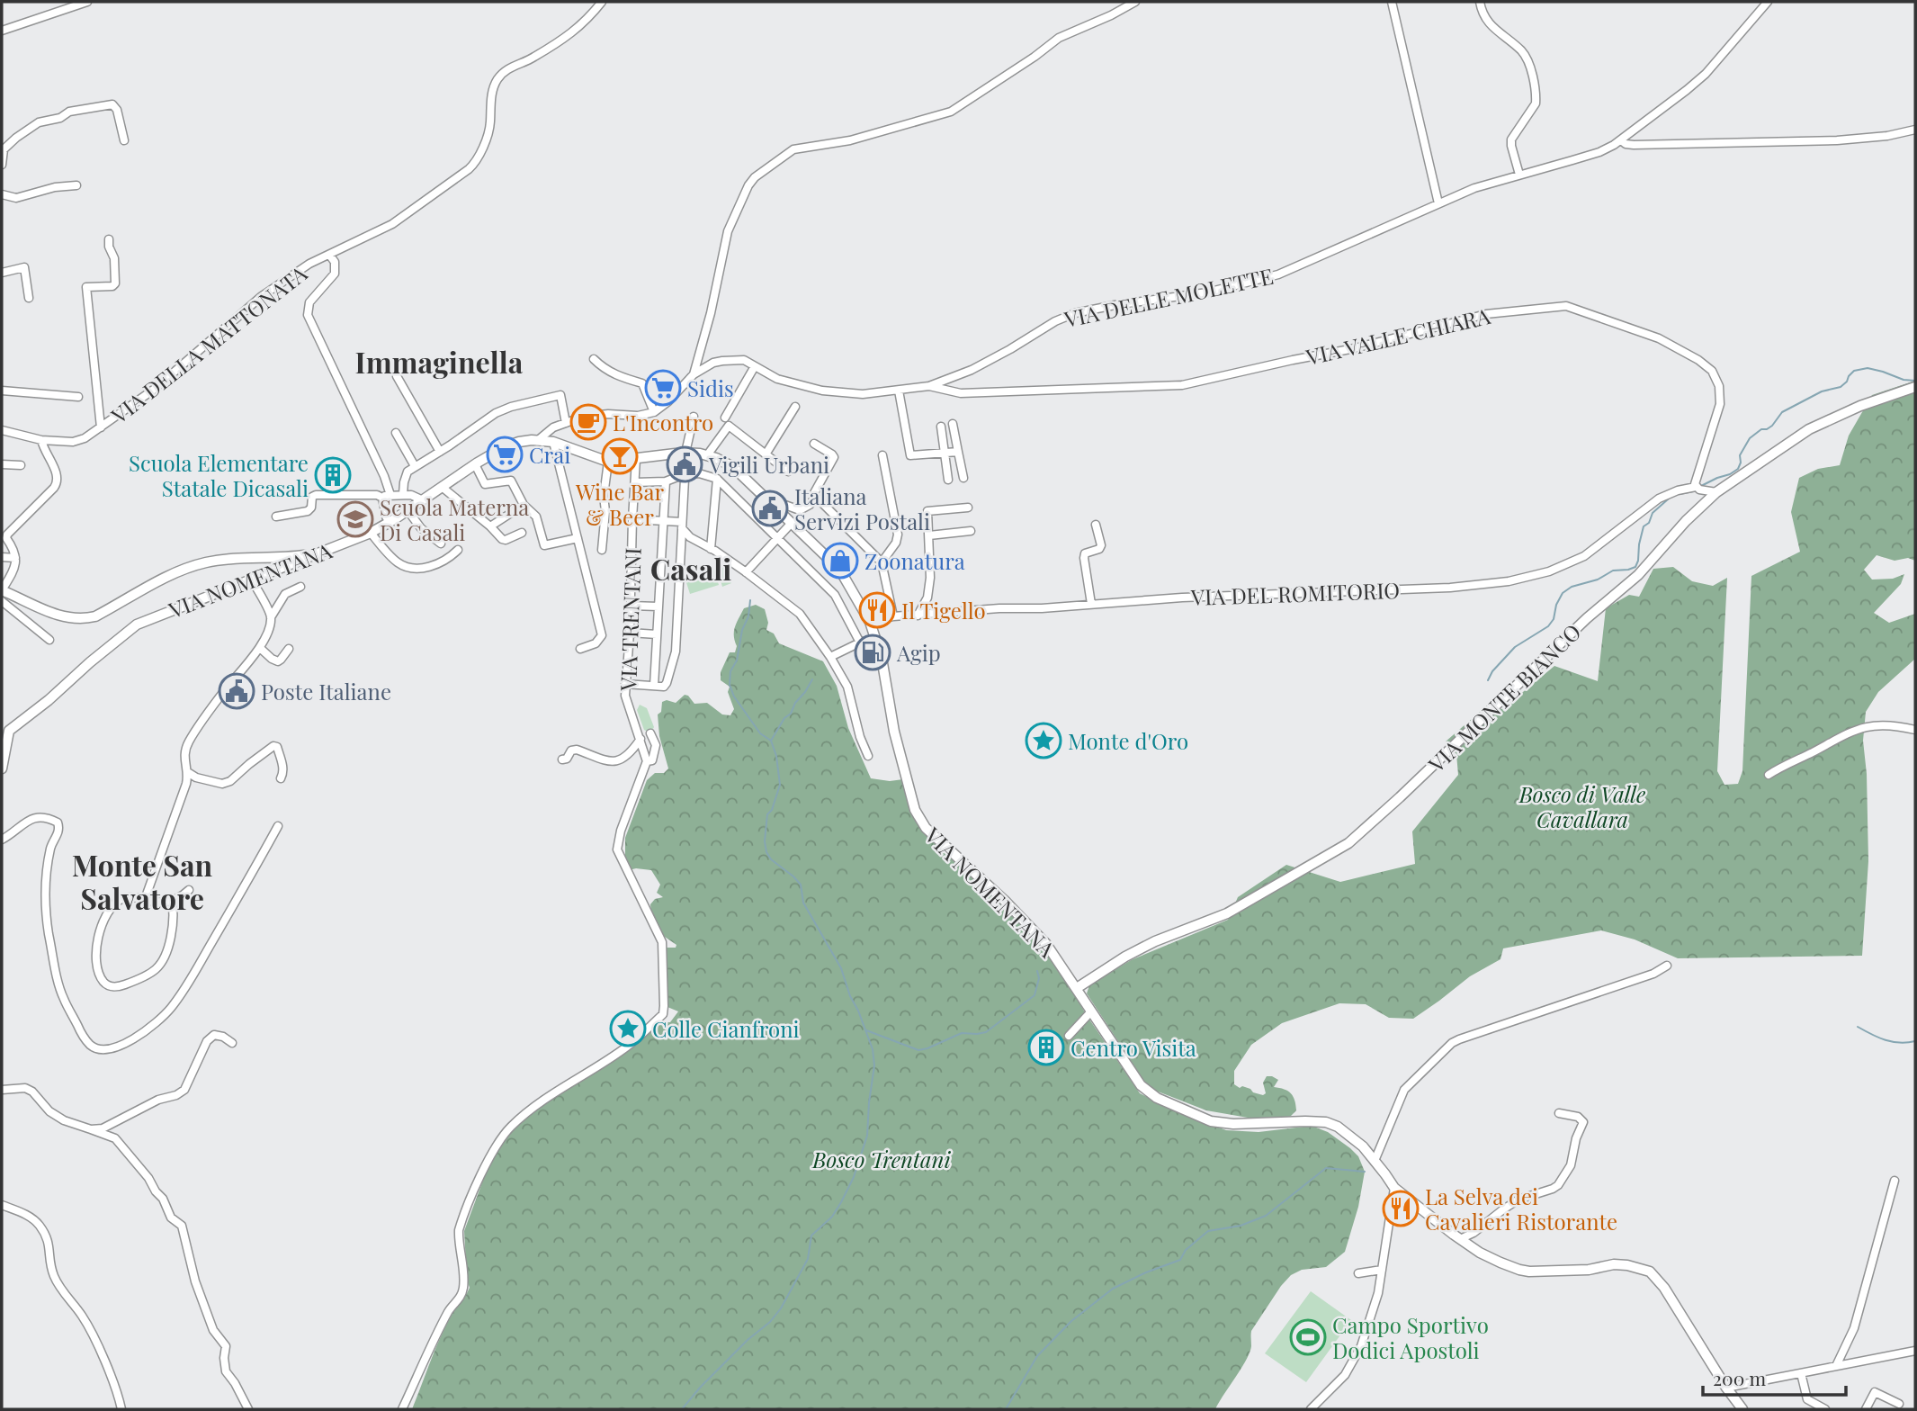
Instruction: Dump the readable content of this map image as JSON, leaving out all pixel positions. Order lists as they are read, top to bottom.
{
  "streets": {
    "main road": ["VIA NOMENTANA", "VIA MONTE BIANCO"],
    "street": [
      "VIA DELLE MOLETTE",
      "VIA VALLE CHIARA",
      "VIA DELLA MATTONATA",
      "VIA DEL ROMITORIO",
      "VIA TRENTANI"
    ]
  },
  "crossings": [
    ["VIA DELLE MOLETTE", "VIA VALLE CHIARA"],
    ["VIA VALLE CHIARA", "VIA DEL ROMITORIO"],
    ["VIA NOMENTANA", "VIA DEL ROMITORIO"],
    ["VIA NOMENTANA", "VIA TRENTANI"],
    ["VIA NOMENTANA", "VIA MONTE BIANCO"]
  ],
  "districts": ["Immaginella", "Casali", "Monte San Salvatore"],
  "parks": ["Bosco di Valle Cavallara", "Bosco Trentani"],
  "places": {
    "supermarket": ["Sidis", "Crai"],
    "cafe": ["L'Incontro"],
    "bar": ["Wine Bar & Beer"],
    "public building": ["Vigili Urbani", "Italiana Servizi Postali", "Poste Italiane"],
    "building": ["Scuola Elementare Statale Dicasali", "Centro Visita"],
    "school or university": ["Scuola Materna Di Casali"],
    "shop": ["Zoonatura"],
    "restaurant": ["Il Tigello", "La Selva dei Cavalieri Ristorante"],
    "fuel station": ["Agip"],
    "place": ["Monte d'Oro", "Colle Cianfroni"],
    "sports": ["Campo Sportivo Dodici Apostoli"]
  },
  "scale_bar": "200 m"
}
